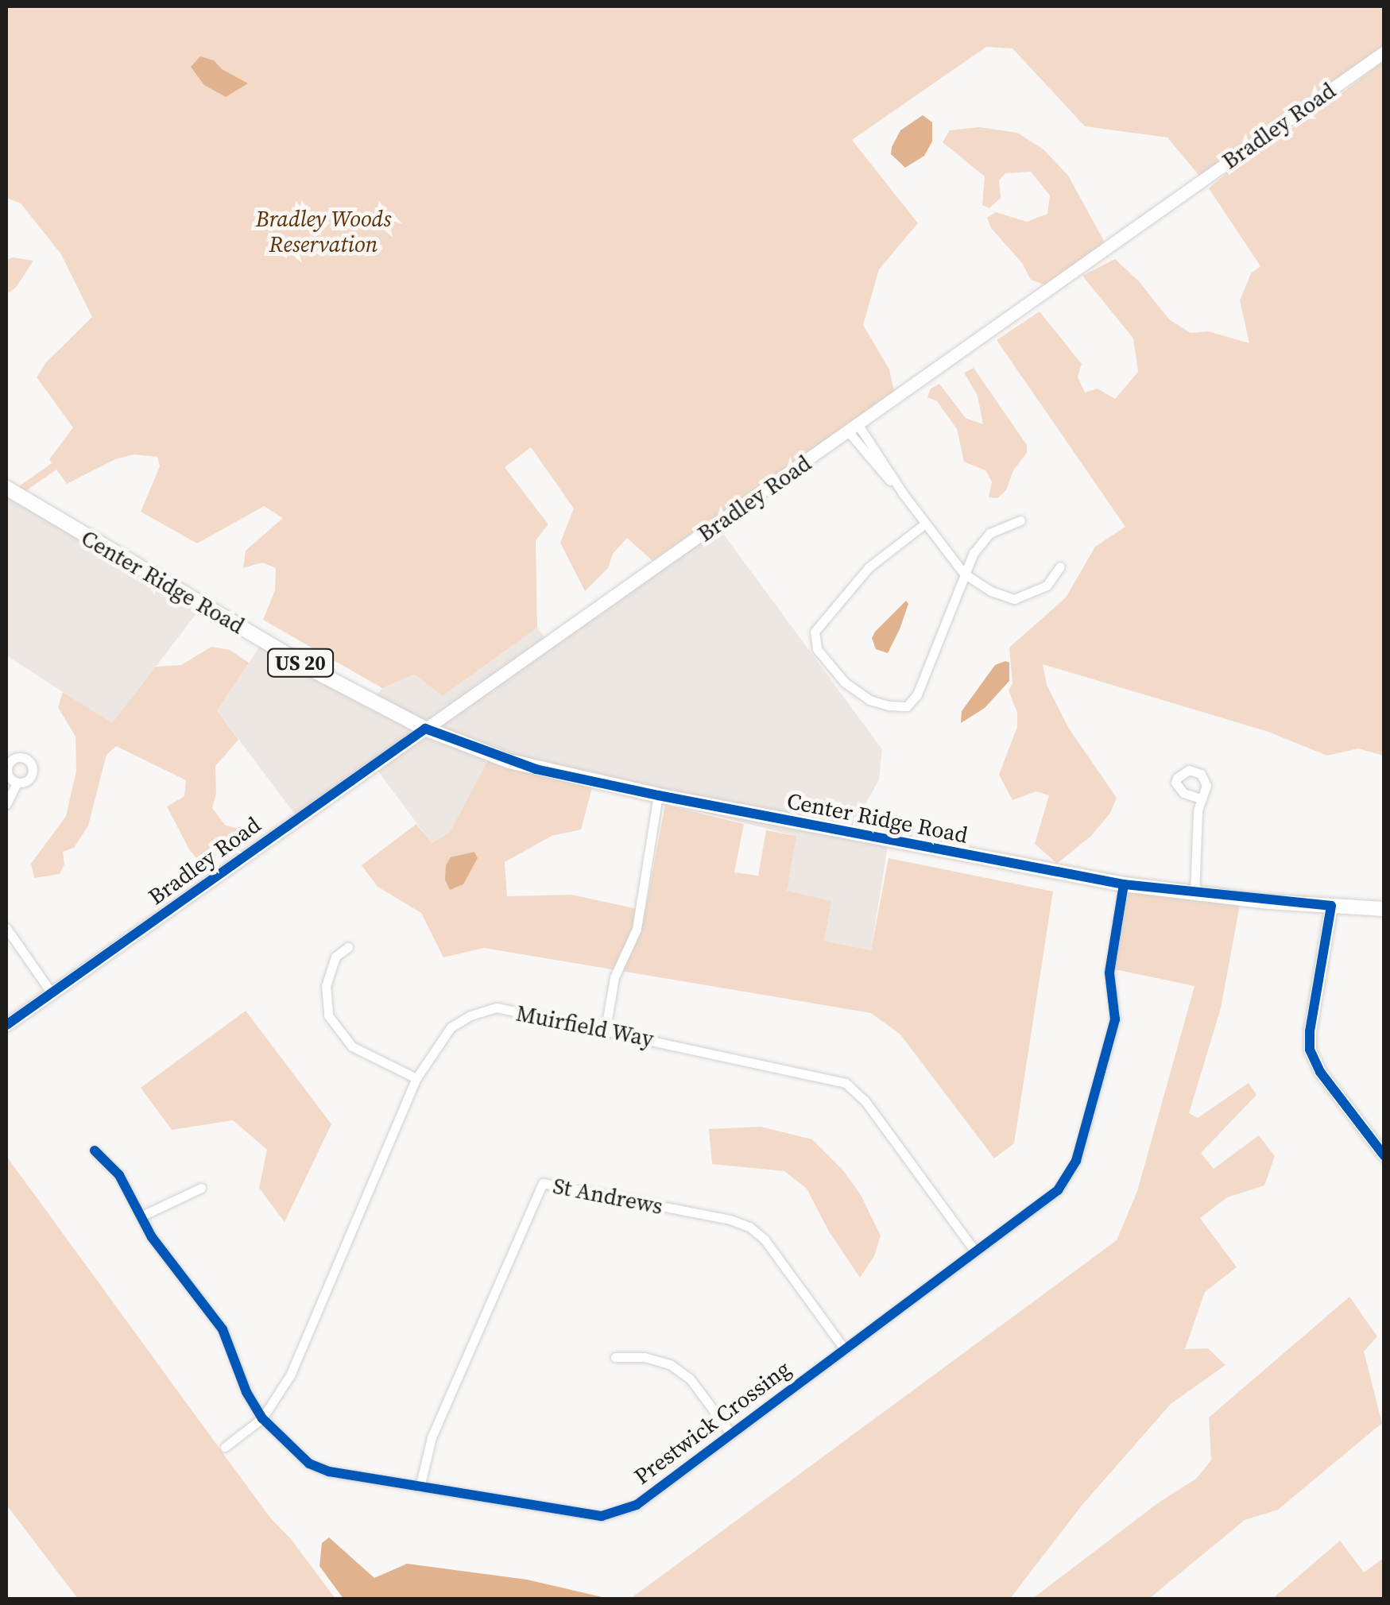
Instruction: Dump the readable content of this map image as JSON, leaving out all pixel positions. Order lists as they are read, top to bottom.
{
  "streets": {
    "main road": ["Center Ridge Road", "US 20"],
    "street": [
      "Bradley Road",
      "Muirfield Way",
      "St Andrews",
      "Prestwick Crossing"
    ]
  },
  "crossings": [
    ["Bradley Road", "Center Ridge Road"],
    ["Center Ridge Road", "Prestwick Crossing"],
    ["Muirfield Way", "Prestwick Crossing"],
    ["St Andrews", "Prestwick Crossing"]
  ],
  "parks": ["Bradley Woods Reservation"]
}
